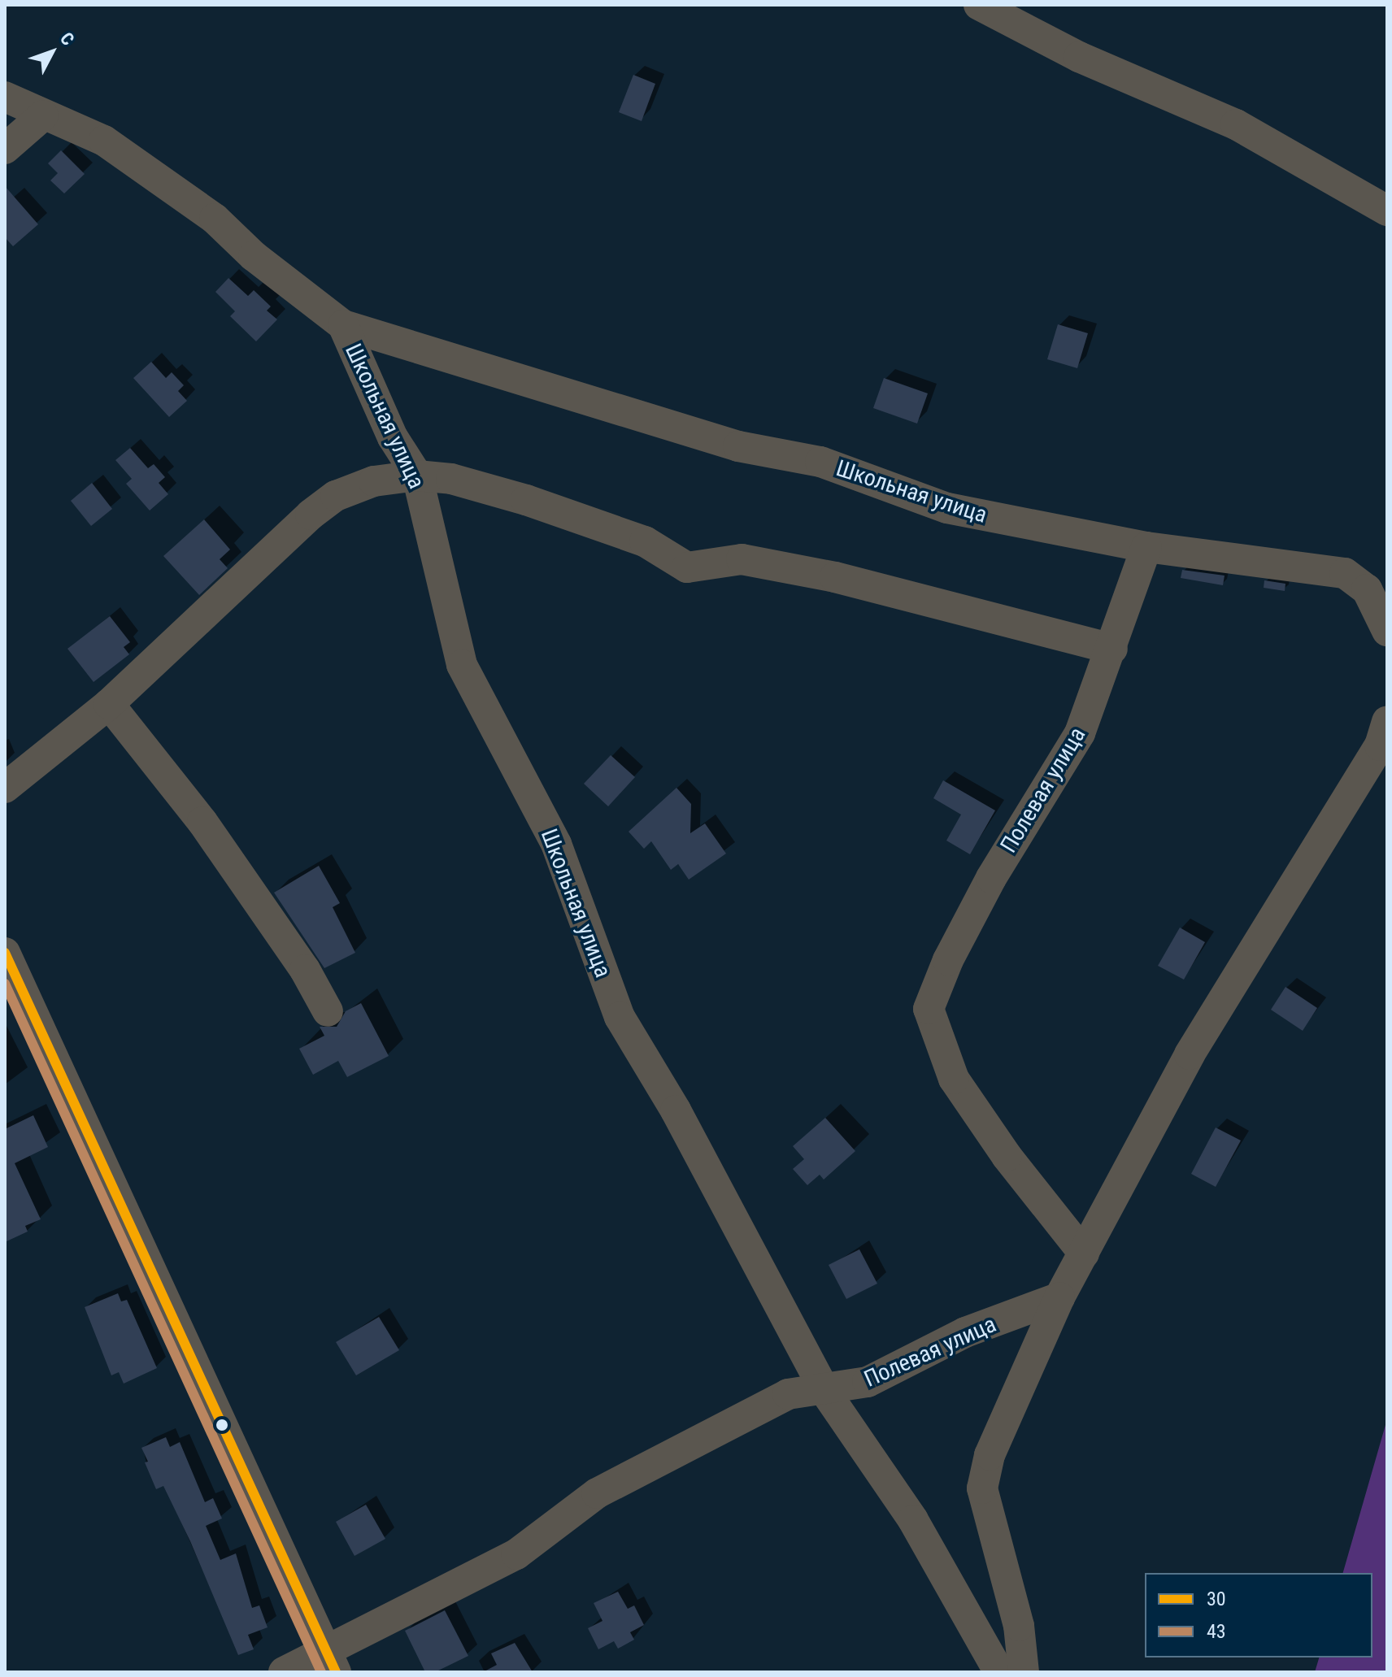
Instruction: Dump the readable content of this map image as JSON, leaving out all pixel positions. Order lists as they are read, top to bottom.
{
  "streets": {
    "street": ["Школьная улица", "Полевая улица"]
  },
  "crossings": [
    ["Школьная улица", "Полевая улица"]
  ],
  "lines": ["transit line 30", "transit line 43"],
  "legend": ["30", "43"],
  "north": "top right"
}
